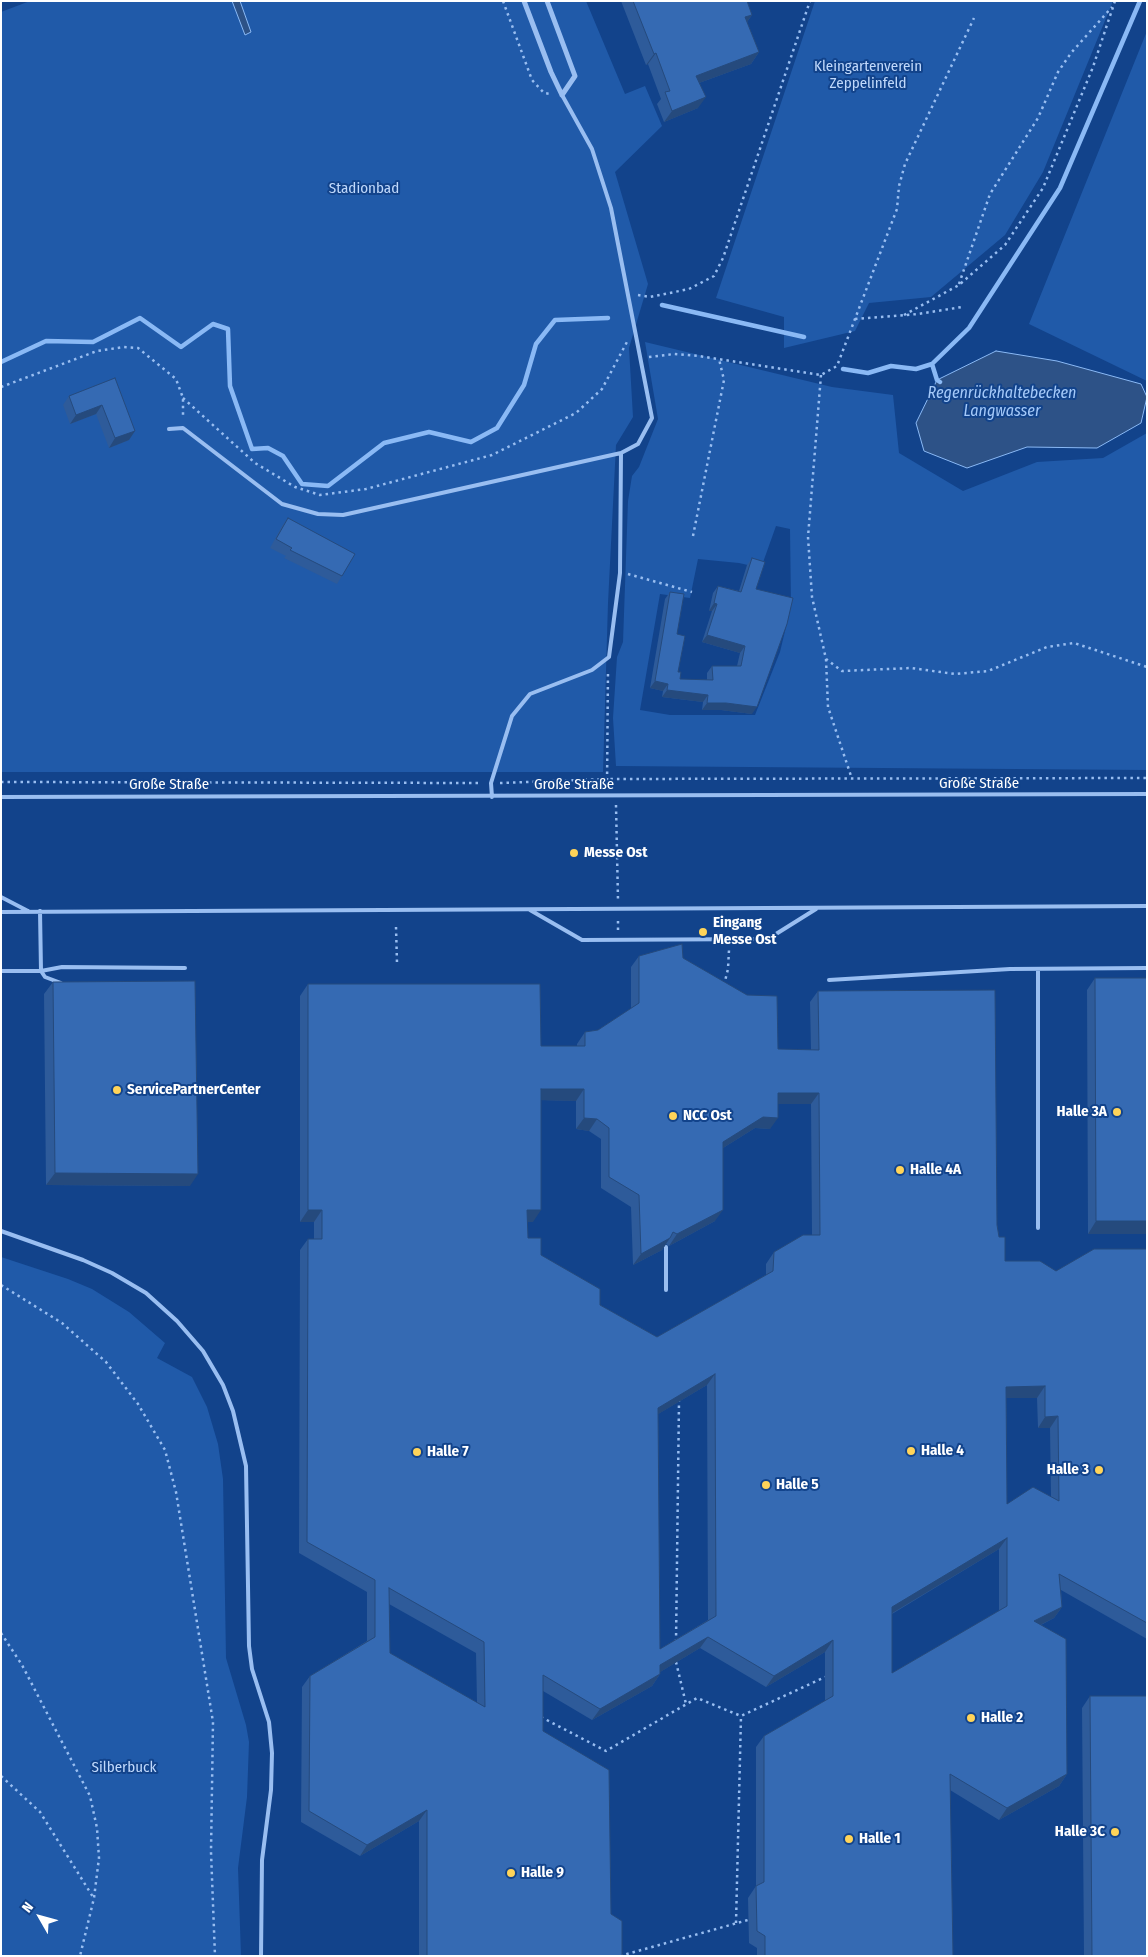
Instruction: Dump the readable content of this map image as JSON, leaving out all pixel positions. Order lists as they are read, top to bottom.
{
  "streets": {
    "lane": ["Große Straße"]
  },
  "water": ["Regenrückhaltebecken Langwasser"],
  "parks": ["Kleingartenverein Zeppelinfeld", "Stadionbad", "Silberbuck"],
  "places": [
    "Messe Ost",
    "Eingang Messe Ost",
    "ServicePartnerCenter",
    "Halle 3A",
    "NCC Ost",
    "Halle 4A",
    "Halle 4",
    "Halle 7",
    "Halle 3",
    "Halle 5",
    "Halle 2",
    "Halle 3C",
    "Halle 1",
    "Halle 9"
  ],
  "north": "top left"
}
